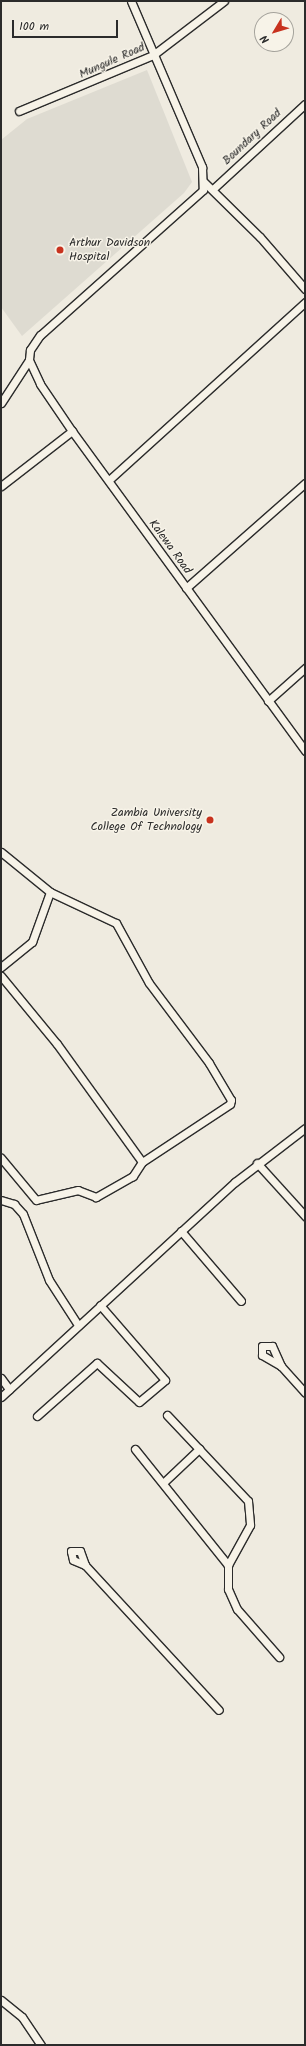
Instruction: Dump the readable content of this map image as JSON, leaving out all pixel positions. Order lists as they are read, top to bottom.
{
  "streets": {
    "street": ["Mungule Road", "Boundary Road", "Kalewa Road"]
  },
  "places": ["Arthur Davidson Hospital", "Zambia University College Of Technology"],
  "scale_bar": "100 m",
  "north": "bottom left"
}
